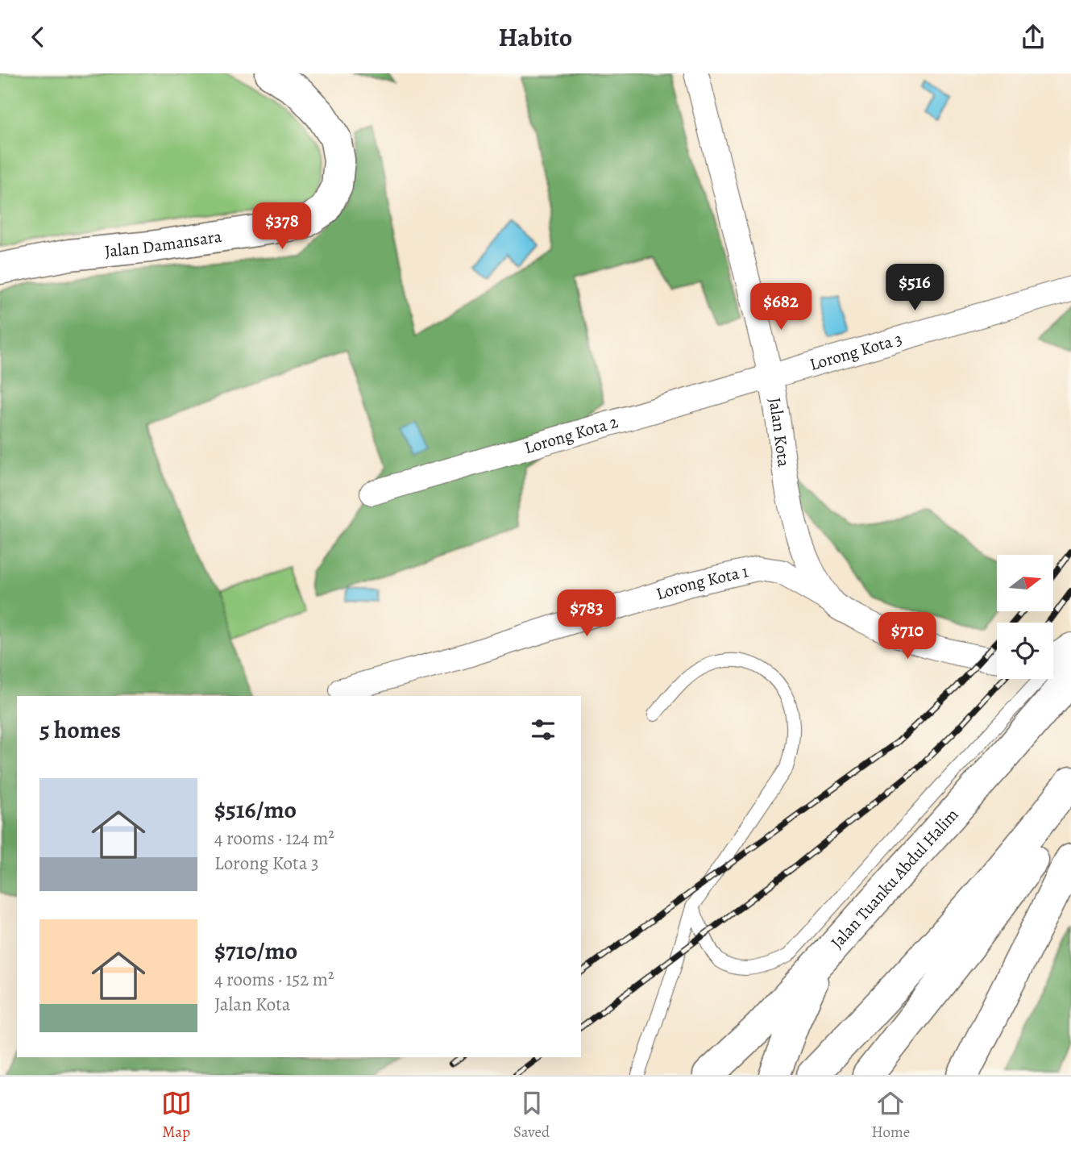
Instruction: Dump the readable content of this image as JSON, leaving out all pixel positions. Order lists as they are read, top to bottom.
{
  "streets": {
    "main road": ["Jalan Damansara", "Jalan Tuanku Abdul Halim"],
    "street": [
      "Lorong Kota 3",
      "Jalan Kota",
      "Lorong Kota 2",
      "Lorong Kota 1"
    ]
  },
  "crossings": [
    ["Lorong Kota 3", "Jalan Kota"],
    ["Lorong Kota 3", "Lorong Kota 2"],
    ["Jalan Kota", "Lorong Kota 2"],
    ["Jalan Kota", "Lorong Kota 1"]
  ],
  "north": "right",
  "page": {
    "header": "Habito",
    "price": [
      "$378",
      "$516",
      "$682",
      "$783",
      "$710"
    ],
    "heading": "5 homes",
    "list": [
      {
        "name": "$516/mo",
        "note": "4 rooms · 124 m² · Lorong Kota 3"
      },
      {
        "name": "$710/mo",
        "note": "4 rooms · 152 m² · Jalan Kota"
      }
    ],
    "tabs": ["Map", "Saved", "Home"]
  }
}
